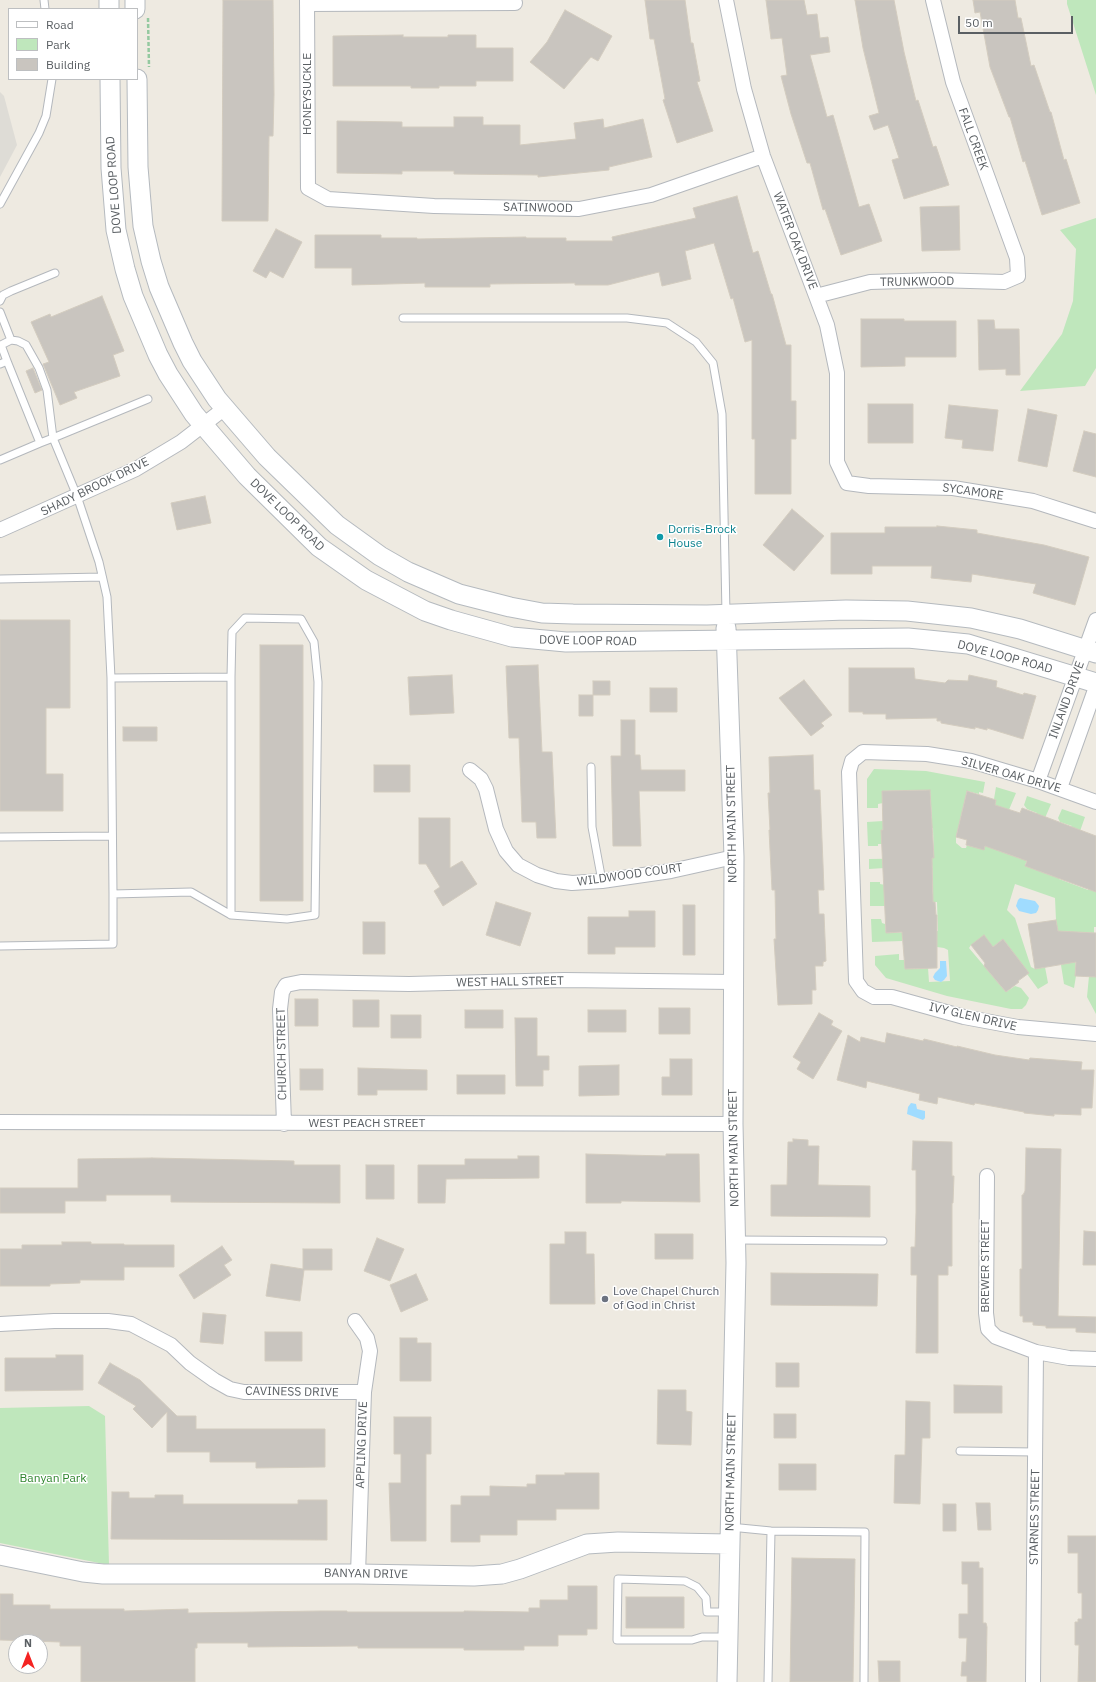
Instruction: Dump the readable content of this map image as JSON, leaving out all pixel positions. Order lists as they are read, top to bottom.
{
  "streets": {
    "main road": ["DOVE LOOP ROAD", "NORTH MAIN STREET", "BANYAN DRIVE"],
    "street": [
      "HONEYSUCKLE",
      "FALL CREEK",
      "SATINWOOD",
      "WATER OAK DRIVE",
      "TRUNKWOOD",
      "SHADY BROOK DRIVE",
      "SYCAMORE",
      "INLAND DRIVE",
      "SILVER OAK DRIVE",
      "WILDWOOD COURT",
      "WEST HALL STREET",
      "IVY GLEN DRIVE",
      "CHURCH STREET",
      "WEST PEACH STREET",
      "BREWER STREET",
      "CAVINESS DRIVE",
      "APPLING DRIVE",
      "STARNES STREET"
    ]
  },
  "crossings": [
    ["HONEYSUCKLE", "SATINWOOD"],
    ["FALL CREEK", "TRUNKWOOD"],
    ["DOVE LOOP ROAD", "SHADY BROOK DRIVE"],
    ["DOVE LOOP ROAD", "INLAND DRIVE"],
    ["DOVE LOOP ROAD", "NORTH MAIN STREET"],
    ["SATINWOOD", "WATER OAK DRIVE"],
    ["WATER OAK DRIVE", "TRUNKWOOD"],
    ["WATER OAK DRIVE", "SYCAMORE"],
    ["INLAND DRIVE", "SILVER OAK DRIVE"],
    ["SILVER OAK DRIVE", "IVY GLEN DRIVE"],
    ["NORTH MAIN STREET", "WILDWOOD COURT"],
    ["NORTH MAIN STREET", "WEST HALL STREET"],
    ["NORTH MAIN STREET", "WEST PEACH STREET"],
    ["NORTH MAIN STREET", "BANYAN DRIVE"],
    ["WEST HALL STREET", "CHURCH STREET"],
    ["CHURCH STREET", "WEST PEACH STREET"],
    ["BREWER STREET", "STARNES STREET"],
    ["CAVINESS DRIVE", "APPLING DRIVE"],
    ["APPLING DRIVE", "BANYAN DRIVE"]
  ],
  "parks": ["Banyan Park"],
  "places": ["Dorris-Brock House", "Love Chapel Church of God in Christ"],
  "legend": ["Road", "Park", "Building"],
  "scale_bar": "50 m",
  "north": "top"
}
